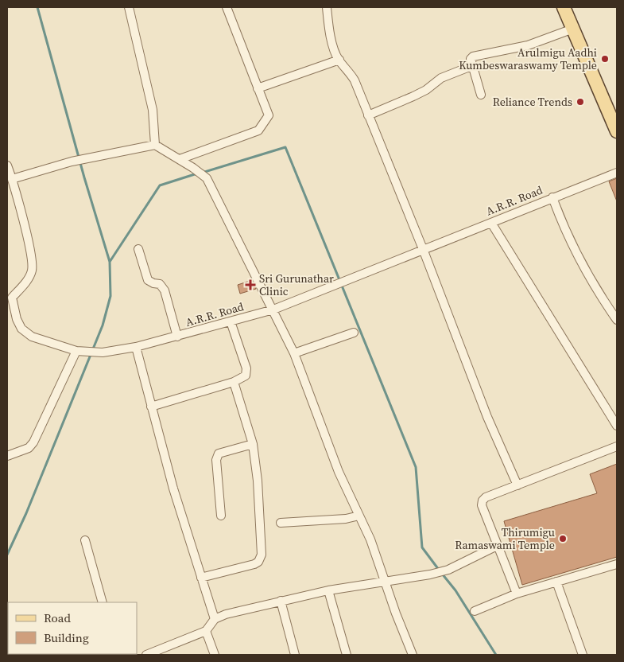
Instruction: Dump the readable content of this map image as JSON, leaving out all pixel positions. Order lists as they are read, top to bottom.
{
  "streets": {
    "street": ["A.R.R. Road"]
  },
  "places": {
    "other": ["Arulmigu Aadhi Kumbeswaraswamy Temple", "Reliance Trends", "Thirumigu Ramaswami Temple"],
    "health": ["Sri Gurunathar Clinic"]
  },
  "legend": ["Road", "Building"]
}
